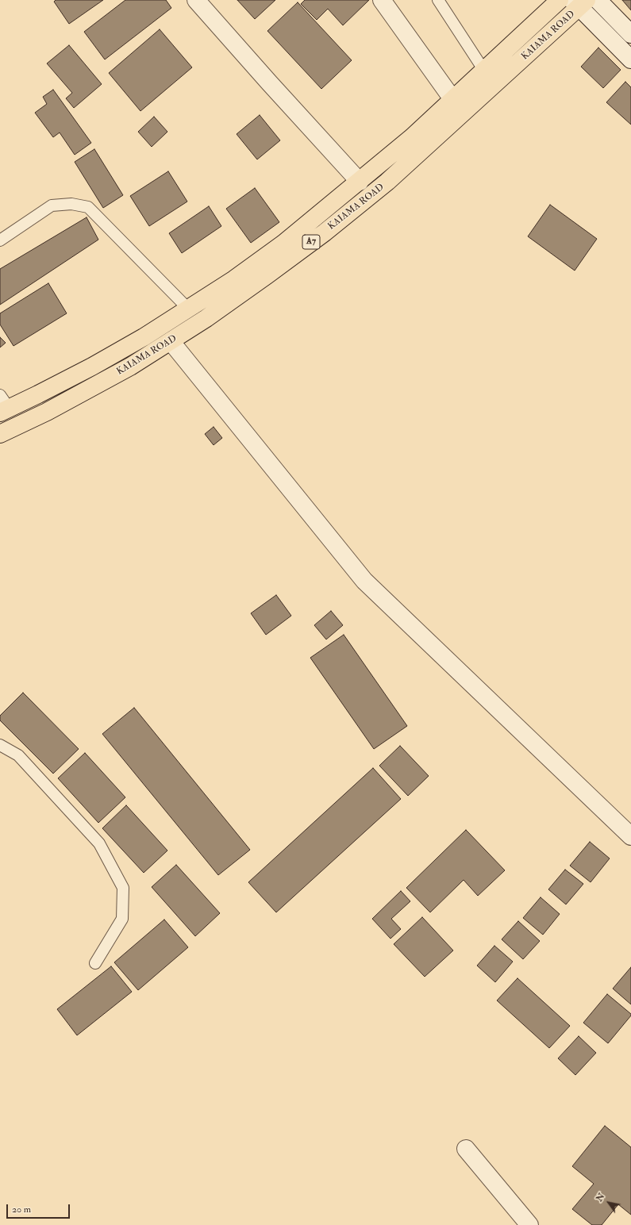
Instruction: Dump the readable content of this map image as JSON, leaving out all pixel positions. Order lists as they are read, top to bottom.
{
  "streets": {
    "highway": ["KAIAMA ROAD", "A7"]
  },
  "scale_bar": "20 m",
  "north": "top left"
}
